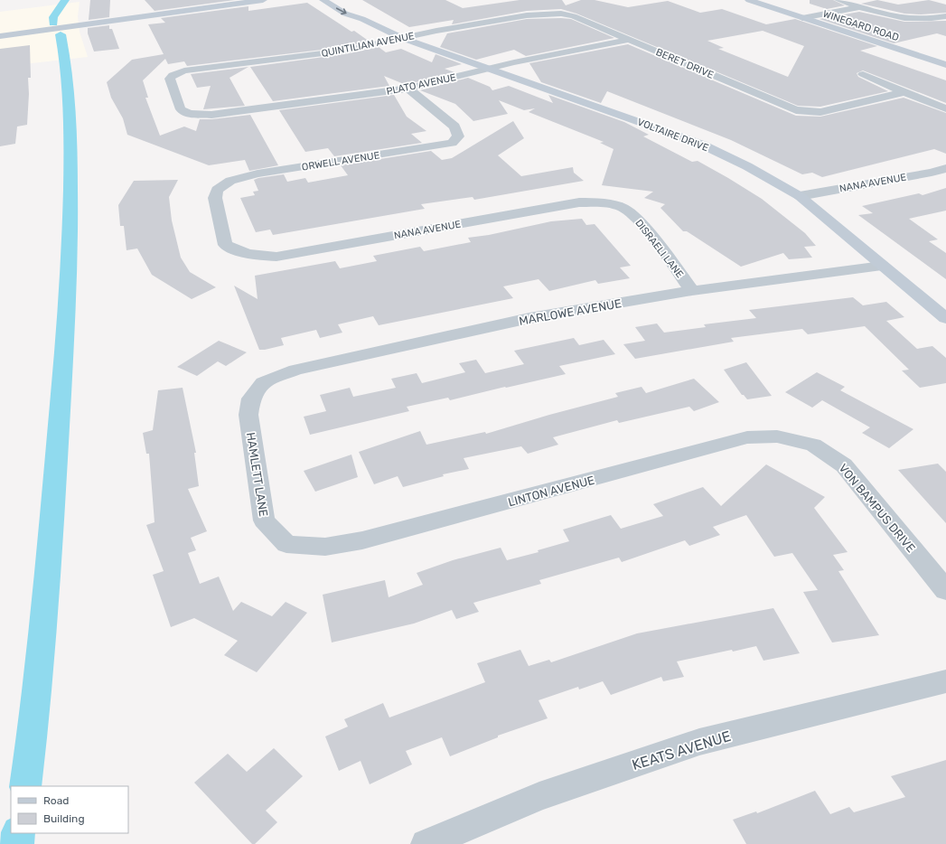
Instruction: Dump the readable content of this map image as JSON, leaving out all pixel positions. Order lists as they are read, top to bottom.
{
  "streets": {
    "street": [
      "WINEGARD ROAD",
      "QUINTILIAN AVENUE",
      "BERET DRIVE",
      "PLATO AVENUE",
      "VOLTAIRE DRIVE",
      "ORWELL AVENUE",
      "NANA AVENUE",
      "DISRAELI LANE",
      "MARLOWE AVENUE",
      "HAMLETT LANE",
      "LINTON AVENUE",
      "VON BAMPUS DRIVE",
      "KEATS AVENUE"
    ]
  },
  "crossings": [
    ["QUINTILIAN AVENUE", "BERET DRIVE"],
    ["QUINTILIAN AVENUE", "PLATO AVENUE"],
    ["QUINTILIAN AVENUE", "VOLTAIRE DRIVE"],
    ["BERET DRIVE", "PLATO AVENUE"],
    ["PLATO AVENUE", "VOLTAIRE DRIVE"],
    ["PLATO AVENUE", "ORWELL AVENUE"],
    ["VOLTAIRE DRIVE", "NANA AVENUE"],
    ["VOLTAIRE DRIVE", "MARLOWE AVENUE"],
    ["ORWELL AVENUE", "NANA AVENUE"],
    ["NANA AVENUE", "DISRAELI LANE"],
    ["DISRAELI LANE", "MARLOWE AVENUE"],
    ["MARLOWE AVENUE", "HAMLETT LANE"],
    ["HAMLETT LANE", "LINTON AVENUE"],
    ["LINTON AVENUE", "VON BAMPUS DRIVE"]
  ],
  "legend": ["Road", "Building"]
}
